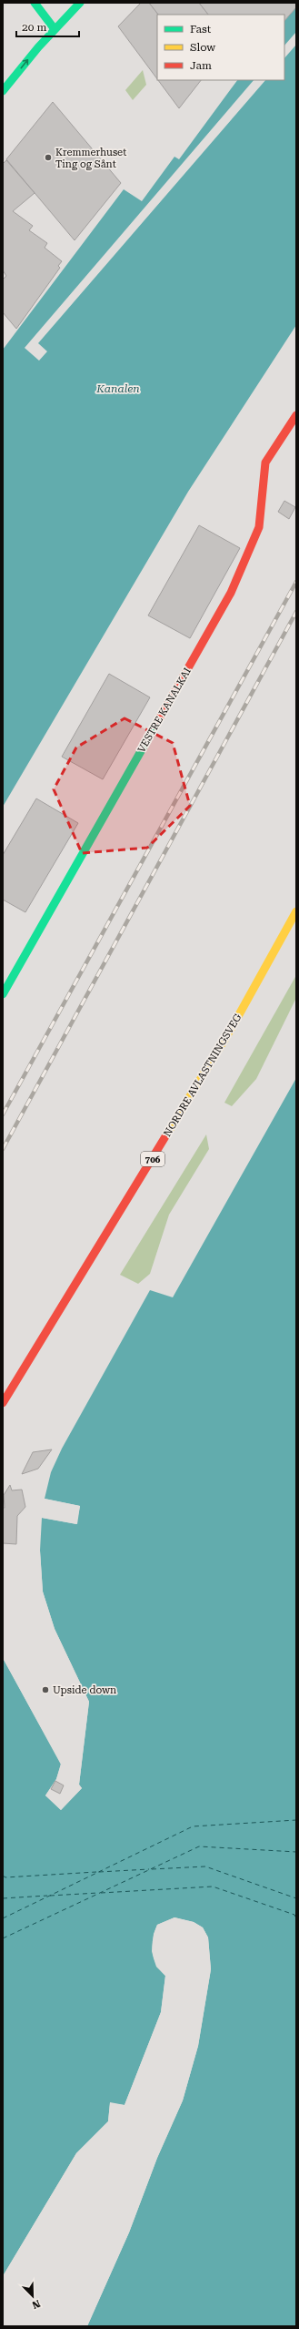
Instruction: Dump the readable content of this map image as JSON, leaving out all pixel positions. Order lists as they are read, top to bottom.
{
  "streets": {
    "main road": ["VESTRE KANALKAI", "NORDRE AVLASTNINGSVEG", "706"]
  },
  "water": ["Kanalen"],
  "places": ["Kremmerhuset Ting og Sånt", "Upside down"],
  "legend": ["Fast", "Slow", "Jam"],
  "scale_bar": "20 m",
  "north": "bottom right"
}
